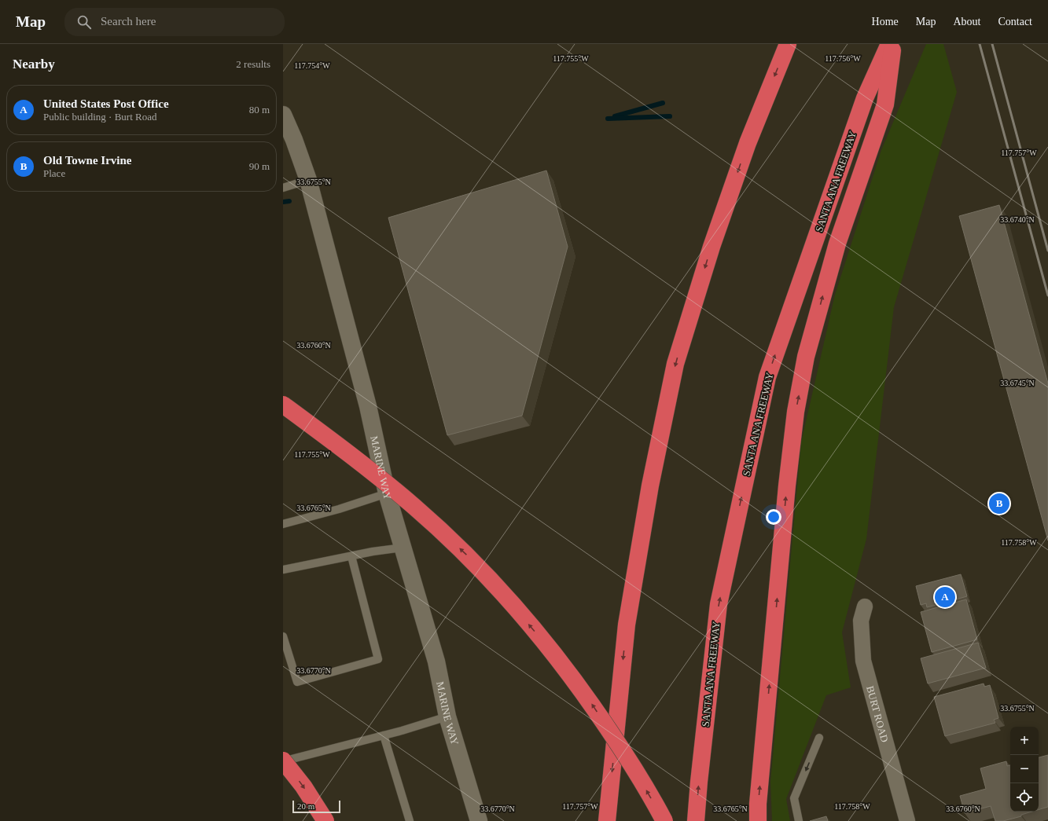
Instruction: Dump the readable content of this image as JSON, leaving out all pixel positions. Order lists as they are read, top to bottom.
{
  "streets": {
    "highway": ["SANTA ANA FREEWAY"],
    "main road": ["MARINE WAY"],
    "street": ["BURT ROAD"]
  },
  "scale_bar": "20 m",
  "page": {
    "header": "Map",
    "search": "Search here",
    "nav": [
      "Home",
      "Map",
      "About",
      "Contact"
    ],
    "heading": ["Nearby", "2 results"],
    "list": [
      {
        "mark": "A",
        "name": "United States Post Office",
        "note": "Public building · Burt Road",
        "value": "80 m"
      },
      {
        "mark": "B",
        "name": "Old Towne Irvine",
        "note": "Place",
        "value": "90 m"
      }
    ],
    "pins": ["B", "A"],
    "map_buttons": ["+", "−"],
    "scale": "20 m"
  },
  "coordinates": [
    "117.755°W",
    "117.756°W",
    "117.754°W",
    "117.757°W",
    "33.6755°N",
    "33.6740°N",
    "33.6760°N",
    "33.6745°N",
    "33.6765°N",
    "117.758°W",
    "33.6770°N"
  ]
}
